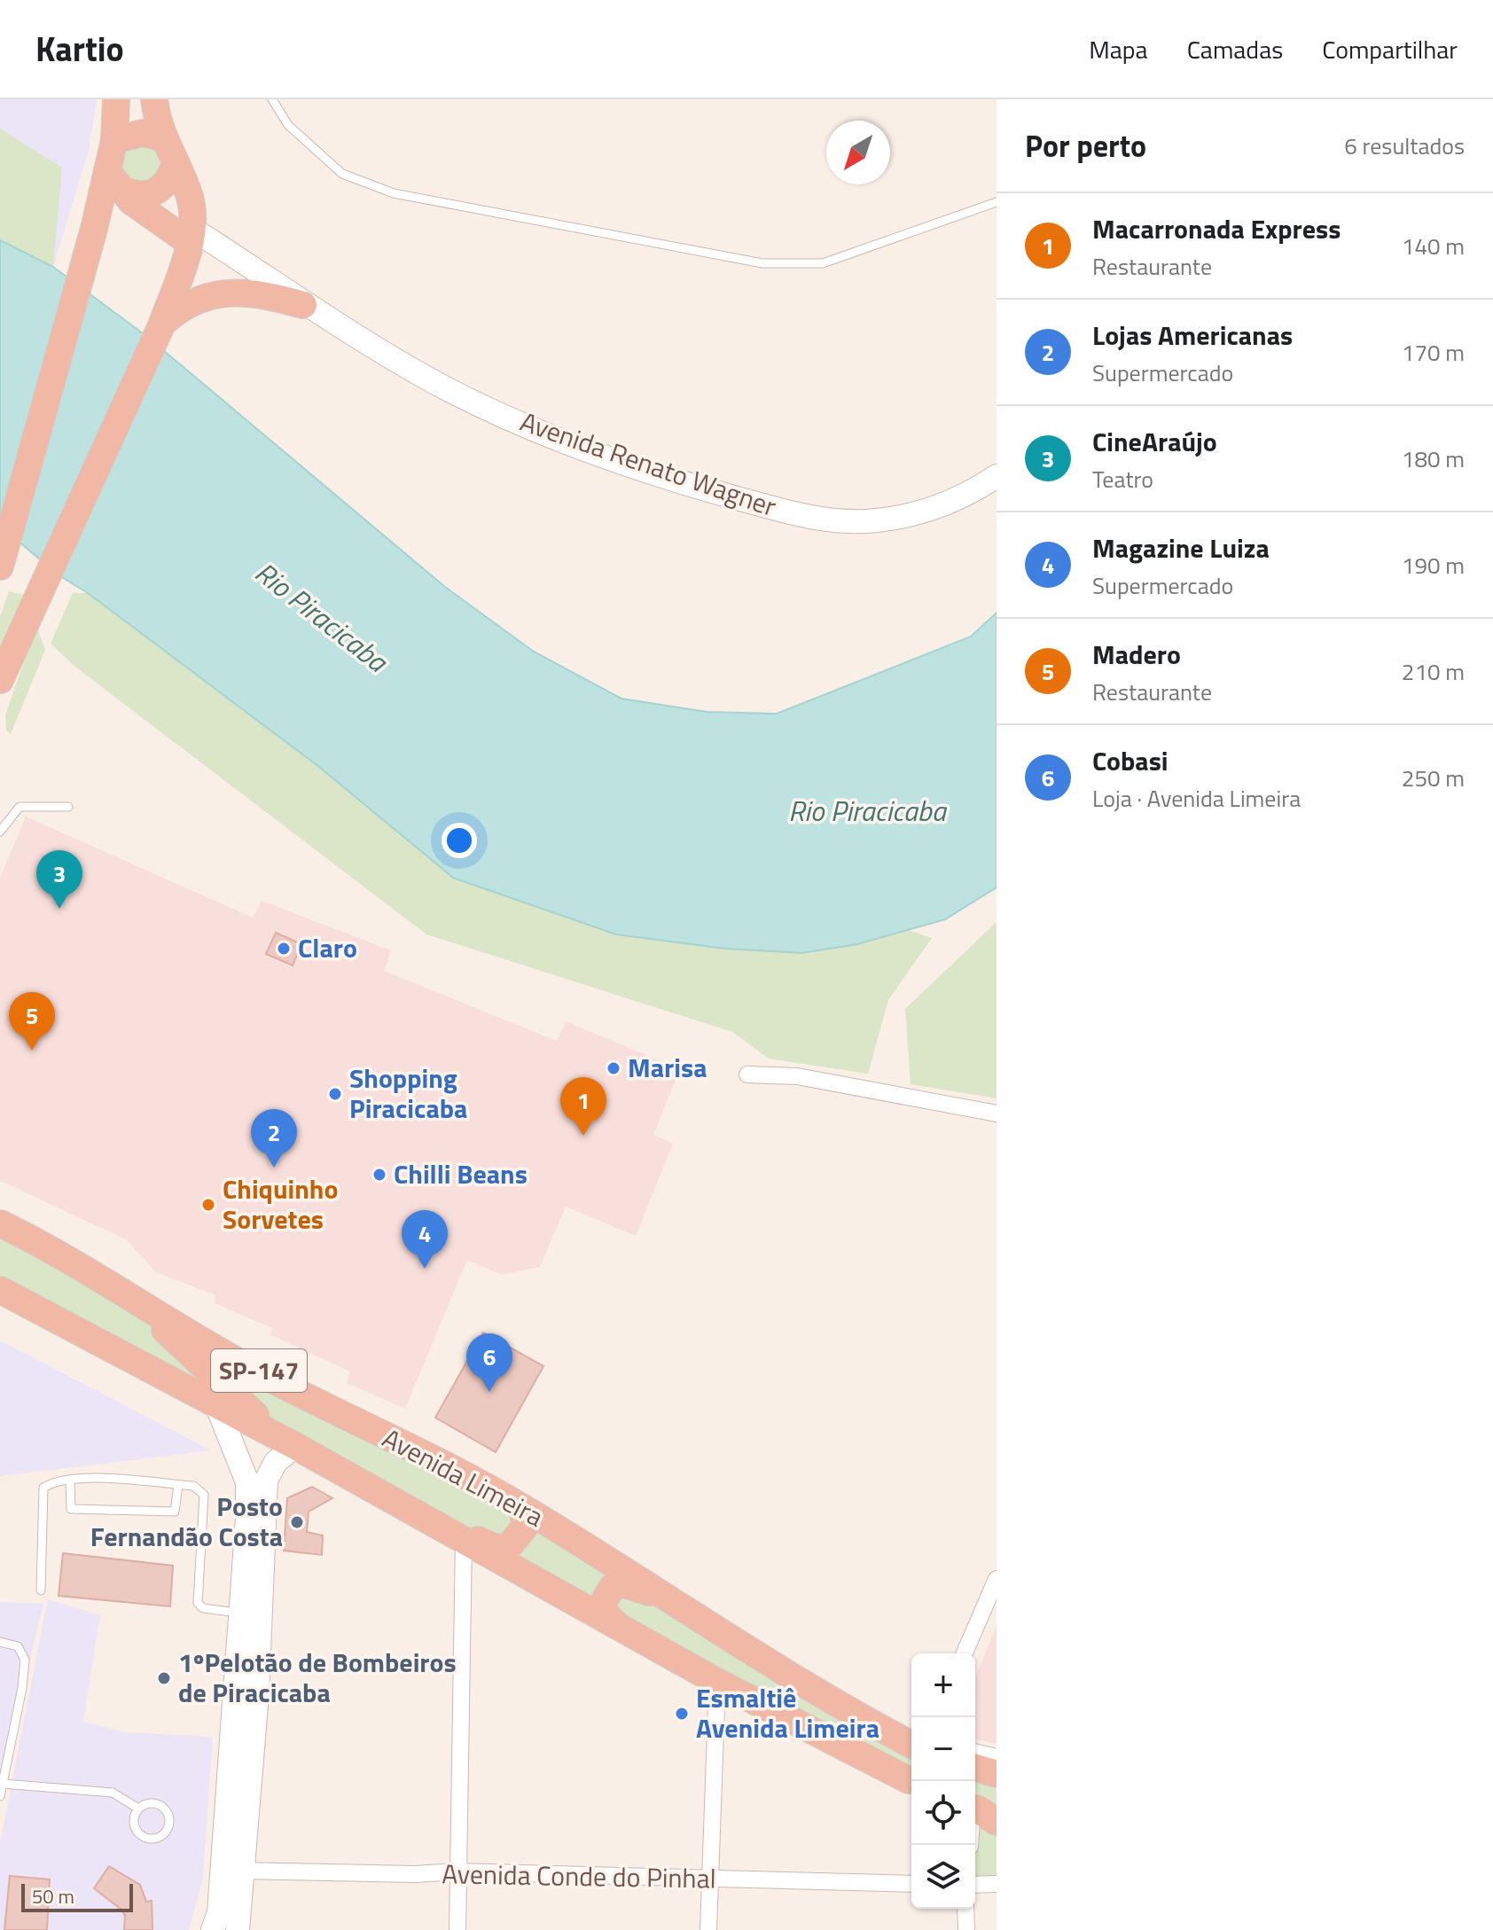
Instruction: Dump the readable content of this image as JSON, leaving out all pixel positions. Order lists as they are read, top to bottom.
{
  "streets": {
    "highway": ["SP-147", "Avenida Limeira"],
    "main road": ["Avenida Renato Wagner"],
    "street": ["Avenida Conde do Pinhal"]
  },
  "water": ["Rio Piracicaba"],
  "places": [
    "Claro",
    "Marisa",
    "Shopping Piracicaba",
    "Chilli Beans",
    "Chiquinho Sorvetes",
    "Posto Fernandão Costa",
    "1ºPelotão de Bombeiros de Piracicaba",
    "Esmaltiê Avenida Limeira"
  ],
  "scale_bar": "50 m",
  "north": "bottom left",
  "page": {
    "header": "Kartio",
    "nav": ["Mapa", "Camadas", "Compartilhar"],
    "heading": ["Por perto", "6 resultados"],
    "list": [
      {
        "mark": "1",
        "name": "Macarronada Express",
        "note": "Restaurante",
        "value": "140 m"
      },
      {
        "mark": "2",
        "name": "Lojas Americanas",
        "note": "Supermercado",
        "value": "170 m"
      },
      {
        "mark": "3",
        "name": "CineAraújo",
        "note": "Teatro",
        "value": "180 m"
      },
      {
        "mark": "4",
        "name": "Magazine Luiza",
        "note": "Supermercado",
        "value": "190 m"
      },
      {
        "mark": "5",
        "name": "Madero",
        "note": "Restaurante",
        "value": "210 m"
      },
      {
        "mark": "6",
        "name": "Cobasi",
        "note": "Loja · Avenida Limeira",
        "value": "250 m"
      }
    ],
    "pins": [
      "3",
      "5",
      "1",
      "2",
      "4",
      "6"
    ],
    "map_buttons": ["+", "−"],
    "scale": "50 m"
  }
}
